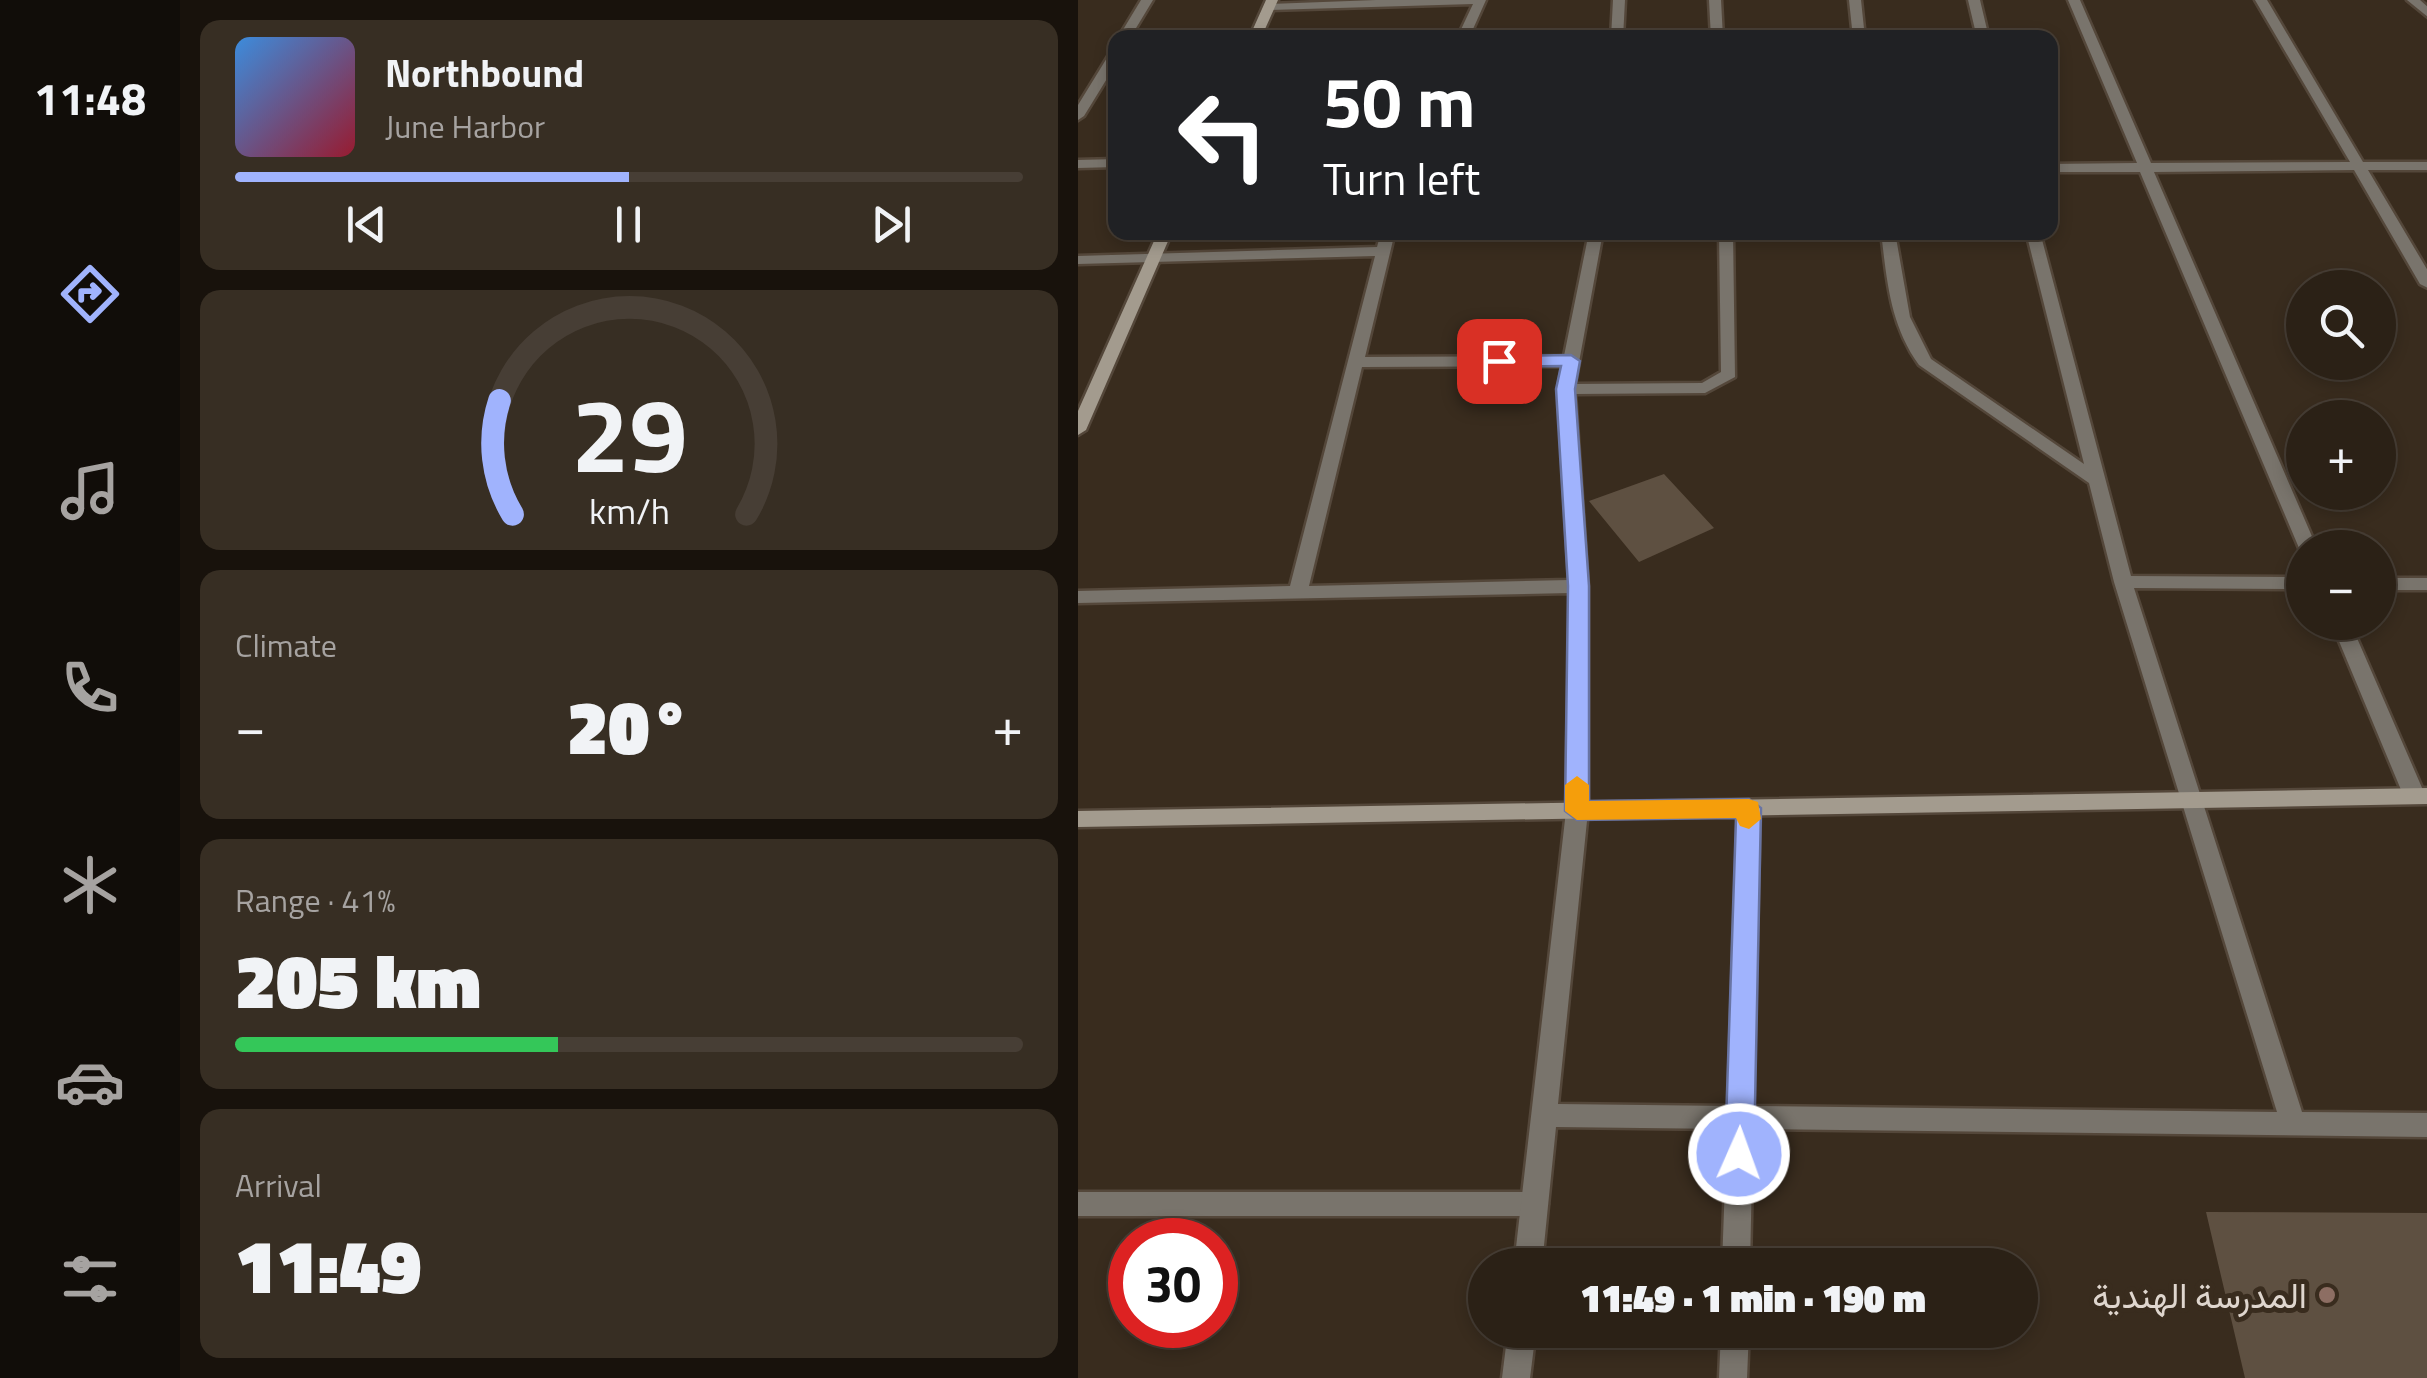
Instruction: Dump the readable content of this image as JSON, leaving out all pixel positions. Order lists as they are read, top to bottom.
{
  "places": ["المدرسة الهندية"],
  "page": {
    "tabs": "11:48",
    "turn": ["50 m", "Turn left"],
    "song": ["Northbound", "June Harbor"],
    "map_buttons": ["+", "−"],
    "tile": [
      "Climate",
      ["Range · 41%", "205 km"],
      ["Arrival", "11:49"]
    ],
    "heat": ["−", "20°", "+"],
    "limit": "30",
    "trip": "11:49 · 1 min · 190 m",
    "gauge": ["29", "km/h"]
  }
}
